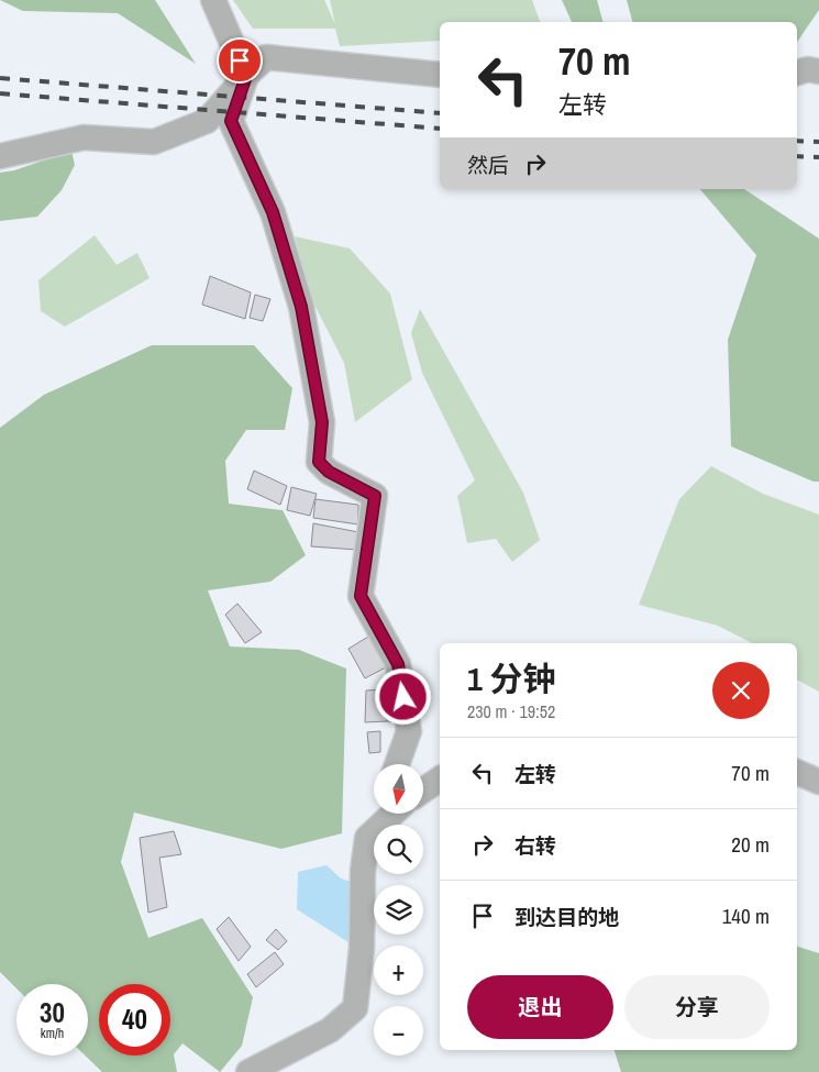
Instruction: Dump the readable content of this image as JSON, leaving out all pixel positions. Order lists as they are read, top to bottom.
{
  "north": "bottom",
  "page": {
    "turn": ["70 m", "左转"],
    "then": "然后",
    "heading": ["1 分钟", "230 m · 19:52"],
    "list": [
      {
        "name": "左转",
        "value": "70 m"
      },
      {
        "name": "右转",
        "value": "20 m"
      },
      {
        "name": "到达目的地",
        "value": "140 m"
      }
    ],
    "map_buttons": ["+", "−"],
    "buttons": ["退出", "分享"],
    "speed": "30 km/h",
    "limit": "40"
  }
}
